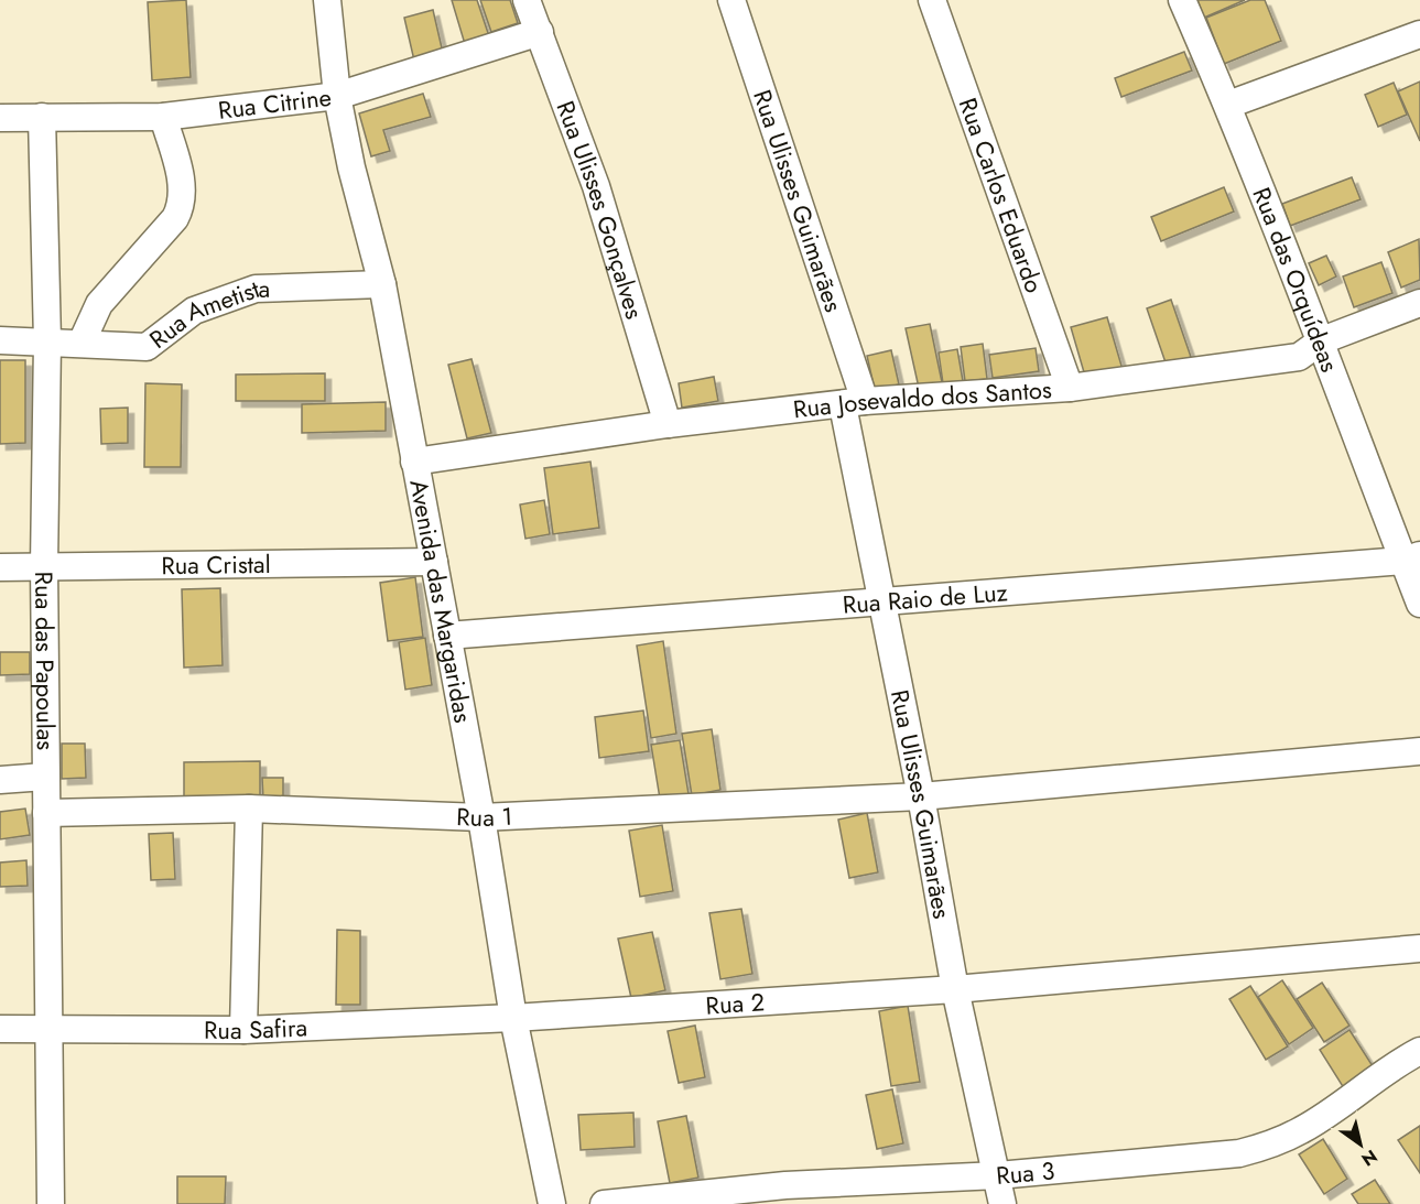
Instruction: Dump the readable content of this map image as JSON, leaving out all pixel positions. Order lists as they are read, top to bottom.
{
  "streets": {
    "street": [
      "Rua Citrine",
      "Rua Carlos Eduardo",
      "Rua Ulisses Guimarães",
      "Rua Ulisses Gonçalves",
      "Rua das Orquídeas",
      "Rua Ametista",
      "Rua Josevaldo dos Santos",
      "Rua Cristal",
      "Rua Raio de Luz",
      "Avenida das Margaridas",
      "Rua das Papoulas",
      "Rua 1",
      "Rua 2",
      "Rua Safira",
      "Rua 3"
    ]
  },
  "crossings": [
    ["Rua Citrine", "Rua Ulisses Gonçalves"],
    ["Rua Citrine", "Avenida das Margaridas"],
    ["Rua Citrine", "Rua das Papoulas"],
    ["Rua Carlos Eduardo", "Rua Josevaldo dos Santos"],
    ["Rua Ulisses Guimarães", "Rua Josevaldo dos Santos"],
    ["Rua Ulisses Guimarães", "Rua Raio de Luz"],
    ["Rua Ulisses Guimarães", "Rua 1"],
    ["Rua Ulisses Guimarães", "Rua 2"],
    ["Rua Ulisses Guimarães", "Rua 3"],
    ["Rua Ulisses Gonçalves", "Rua Josevaldo dos Santos"],
    ["Rua das Orquídeas", "Rua Josevaldo dos Santos"],
    ["Rua das Orquídeas", "Rua Raio de Luz"],
    ["Rua Ametista", "Avenida das Margaridas"],
    ["Rua Ametista", "Rua das Papoulas"],
    ["Rua Josevaldo dos Santos", "Avenida das Margaridas"],
    ["Rua Cristal", "Avenida das Margaridas"],
    ["Rua Cristal", "Rua das Papoulas"],
    ["Rua Raio de Luz", "Avenida das Margaridas"],
    ["Avenida das Margaridas", "Rua 1"],
    ["Avenida das Margaridas", "Rua 2"],
    ["Avenida das Margaridas", "Rua Safira"],
    ["Rua das Papoulas", "Rua 1"],
    ["Rua das Papoulas", "Rua Safira"],
    ["Rua 2", "Rua Safira"]
  ],
  "north": "bottom right"
}
